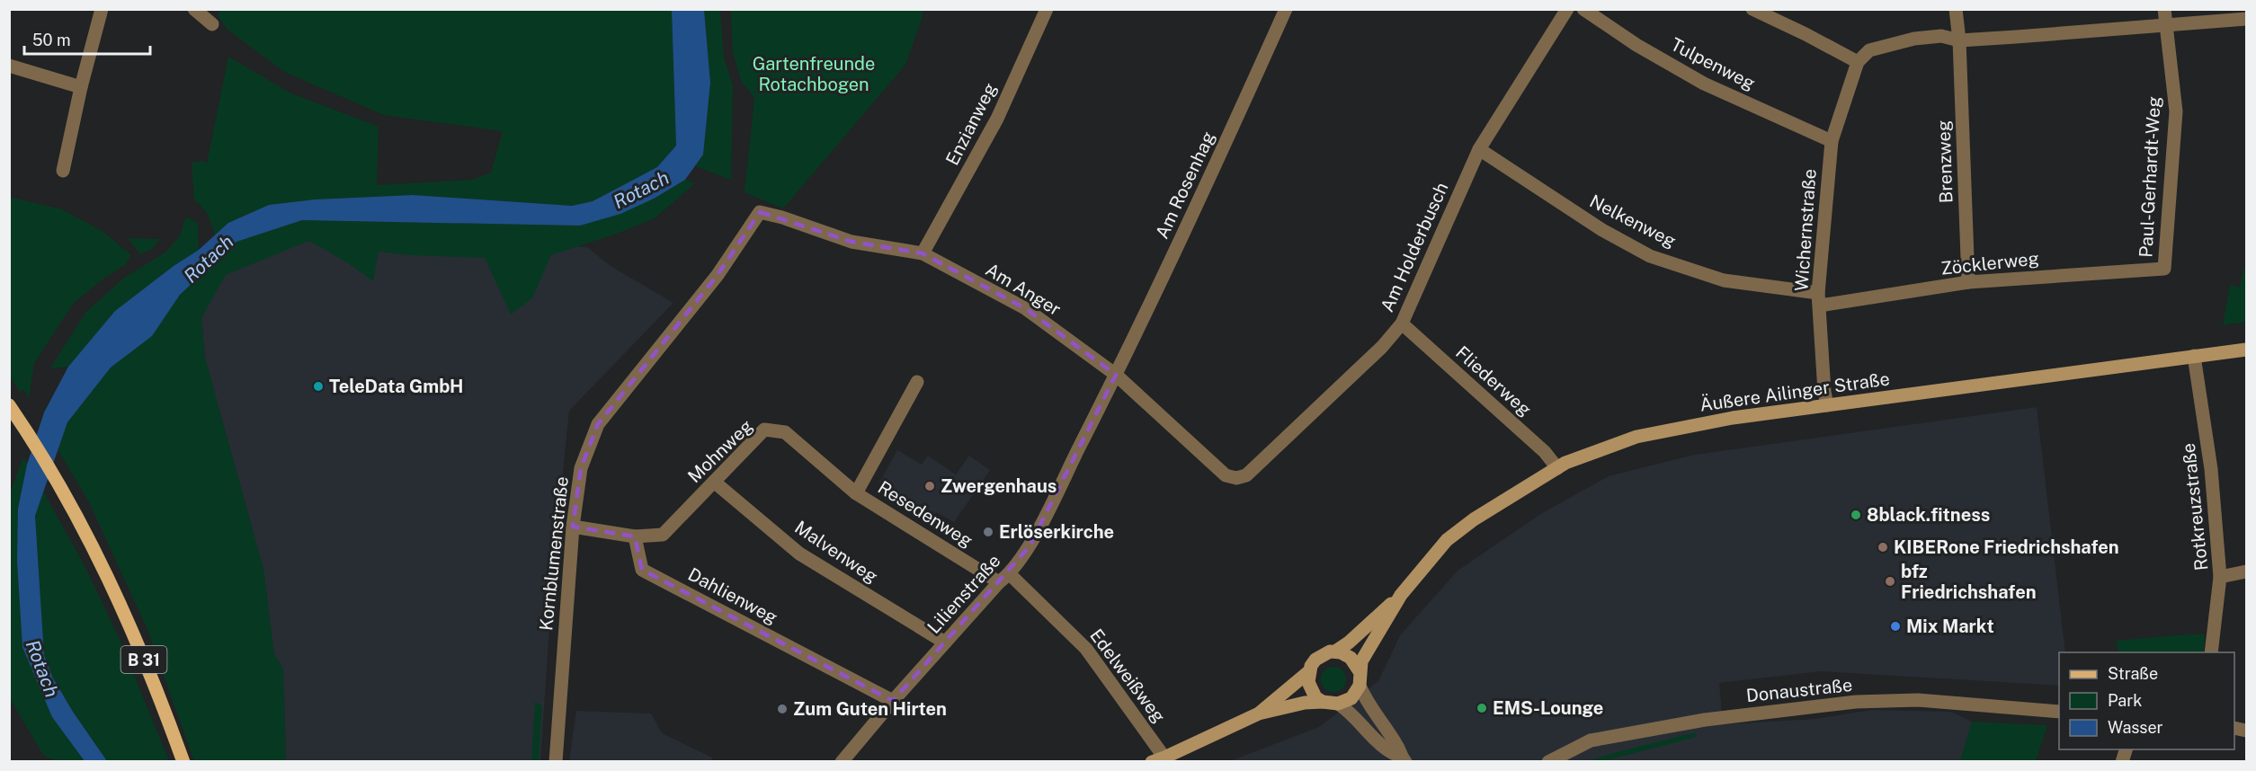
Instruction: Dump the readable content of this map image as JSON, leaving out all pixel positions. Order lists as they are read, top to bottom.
{
  "streets": {
    "main road": ["Äußere Ailinger Straße", "B 31"],
    "street": [
      "Tulpenweg",
      "Enzianweg",
      "Brenzweg",
      "Paul-Gerhardt-Weg",
      "Am Rosenhag",
      "Nelkenweg",
      "Wichernstraße",
      "Am Holderbusch",
      "Zöcklerweg",
      "Am Anger",
      "Fliederweg",
      "Mohnweg",
      "Rotkreuzstraße",
      "Resedenweg",
      "Malvenweg",
      "Kornblumenstraße",
      "Lilienstraße",
      "Dahlienweg",
      "Edelweißweg",
      "Donaustraße"
    ]
  },
  "crossings": [
    ["Tulpenweg", "Wichernstraße"],
    ["Enzianweg", "Am Anger"],
    ["Brenzweg", "Zöcklerweg"],
    ["Paul-Gerhardt-Weg", "Zöcklerweg"],
    ["Am Rosenhag", "Am Anger"],
    ["Am Rosenhag", "Lilienstraße"],
    ["Nelkenweg", "Wichernstraße"],
    ["Nelkenweg", "Am Holderbusch"],
    ["Nelkenweg", "Zöcklerweg"],
    ["Wichernstraße", "Zöcklerweg"],
    ["Wichernstraße", "Äußere Ailinger Straße"],
    ["Am Holderbusch", "Am Anger"],
    ["Am Holderbusch", "Fliederweg"],
    ["Am Anger", "Kornblumenstraße"],
    ["Am Anger", "Lilienstraße"],
    ["Fliederweg", "Äußere Ailinger Straße"],
    ["Äußere Ailinger Straße", "Rotkreuzstraße"],
    ["Mohnweg", "Resedenweg"],
    ["Mohnweg", "Malvenweg"],
    ["Mohnweg", "Dahlienweg"],
    ["Resedenweg", "Lilienstraße"],
    ["Resedenweg", "Edelweißweg"],
    ["Malvenweg", "Lilienstraße"],
    ["Lilienstraße", "Dahlienweg"],
    ["Lilienstraße", "Edelweißweg"]
  ],
  "water": ["Rotach"],
  "parks": ["Gartenfreunde Rotachbogen"],
  "places": [
    "TeleData GmbH",
    "Zwergenhaus",
    "8black.fitness",
    "Erlöserkirche",
    "KIBERone Friedrichshafen",
    "bfz Friedrichshafen",
    "Mix Markt",
    "EMS-Lounge",
    "Zum Guten Hirten"
  ],
  "legend": ["Straße", "Park", "Wasser"],
  "scale_bar": "50 m"
}
